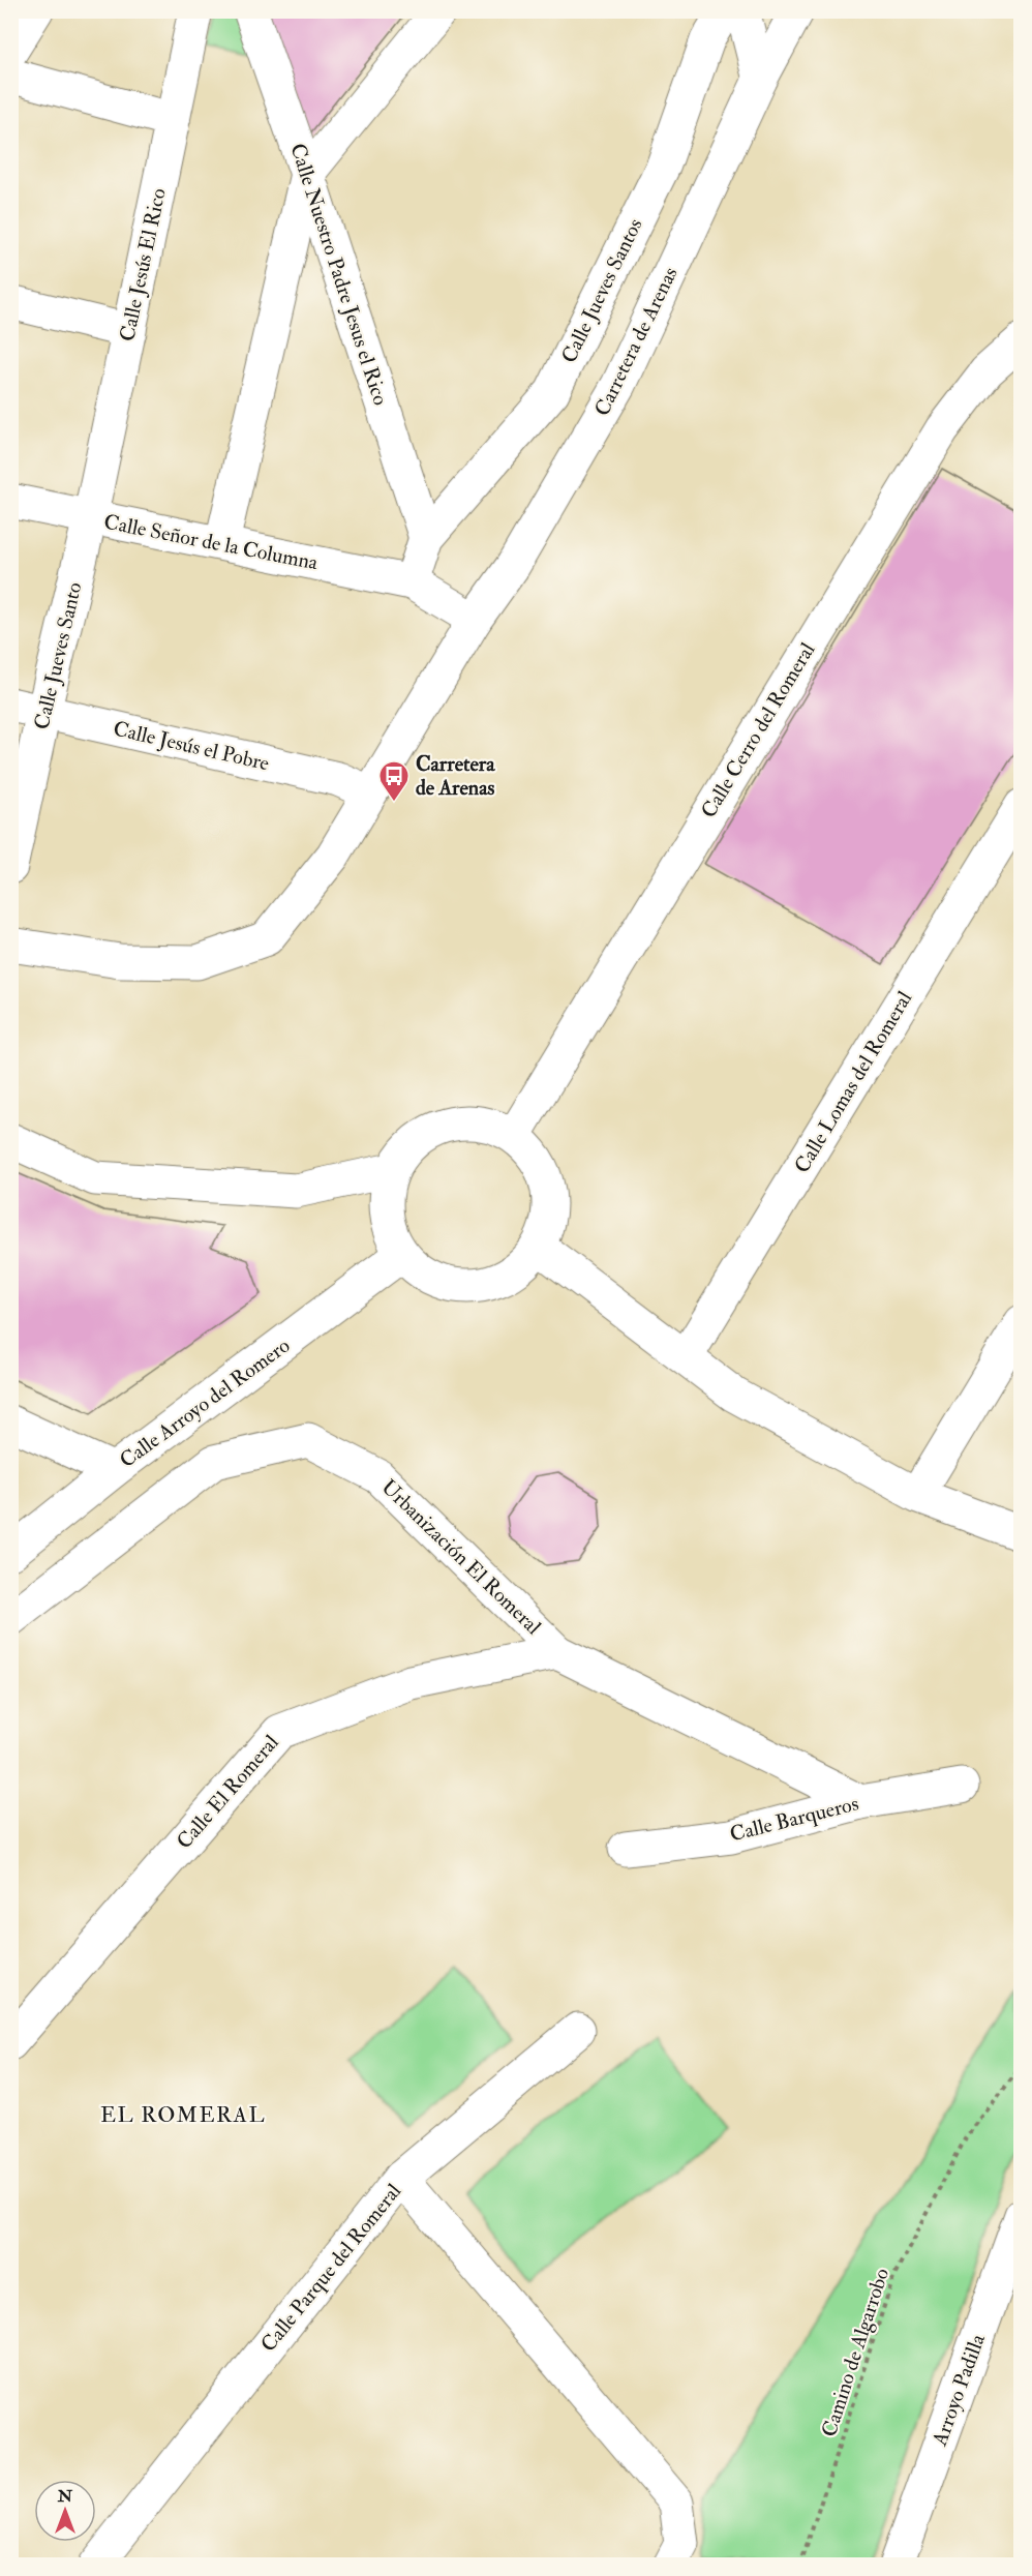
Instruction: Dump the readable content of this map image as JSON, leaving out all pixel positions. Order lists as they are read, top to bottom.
{
  "streets": {
    "street": [
      "Calle Jesús El Rico",
      "Calle Nuestro Padre Jesus el Rico",
      "Calle Jueves Santos",
      "Carretera de Arenas",
      "Calle Señor de la Columna",
      "Calle Jueves Santo",
      "Calle Cerro del Romeral",
      "Calle Jesús el Pobre",
      "Calle Lomas del Romeral",
      "Calle Arroyo del Romero",
      "Urbanización El Romeral",
      "Calle El Romeral",
      "Calle Barqueros",
      "Calle Parque del Romeral",
      "Arroyo Padilla"
    ],
    "path": ["Camino de Algarrobo"]
  },
  "crossings": [
    ["Calle Jesús El Rico", "Calle Señor de la Columna"],
    ["Calle Jesús El Rico", "Calle Jueves Santo"],
    ["Calle Nuestro Padre Jesus el Rico", "Calle Jueves Santos"],
    ["Carretera de Arenas", "Calle Señor de la Columna"],
    ["Carretera de Arenas", "Calle Jesús el Pobre"],
    ["Calle Señor de la Columna", "Calle Jueves Santo"],
    ["Calle Jueves Santo", "Calle Jesús el Pobre"],
    ["Calle Cerro del Romeral", "Calle Arroyo del Romero"],
    ["Urbanización El Romeral", "Calle El Romeral"],
    ["Urbanización El Romeral", "Calle Barqueros"]
  ],
  "districts": ["EL ROMERAL"],
  "places": {
    "bus stop": ["Carretera de Arenas"]
  },
  "north": "top"
}
